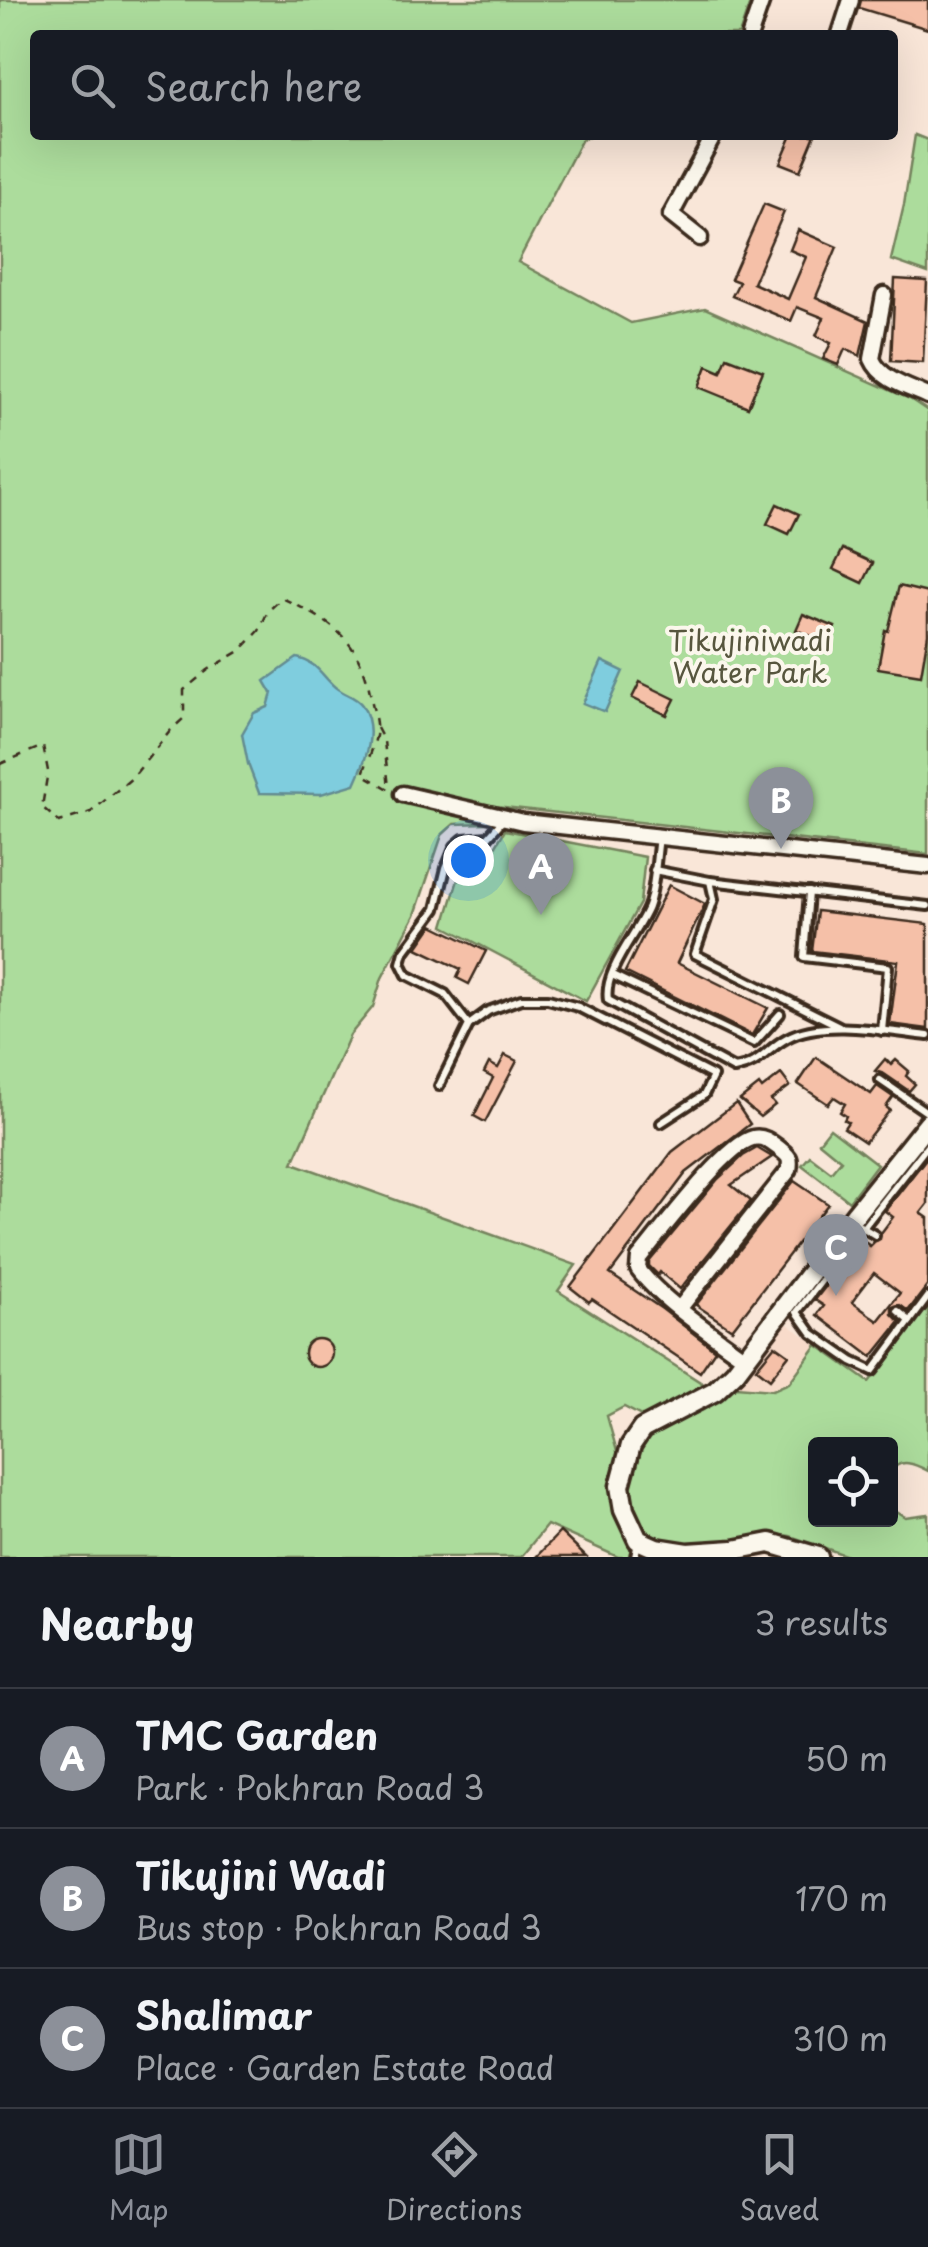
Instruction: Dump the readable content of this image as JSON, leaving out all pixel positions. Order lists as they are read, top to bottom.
{
  "parks": ["Tikujiniwadi Water Park"],
  "page": {
    "search": "Search here",
    "pins": ["B", "A", "C"],
    "heading": ["Nearby", "3 results"],
    "list": [
      {
        "mark": "A",
        "name": "TMC Garden",
        "note": "Park · Pokhran Road 3",
        "value": "50 m"
      },
      {
        "mark": "B",
        "name": "Tikujini Wadi",
        "note": "Bus stop · Pokhran Road 3",
        "value": "170 m"
      },
      {
        "mark": "C",
        "name": "Shalimar",
        "note": "Place · Garden Estate Road",
        "value": "310 m"
      }
    ],
    "nav": ["Map", "Directions", "Saved"]
  }
}
